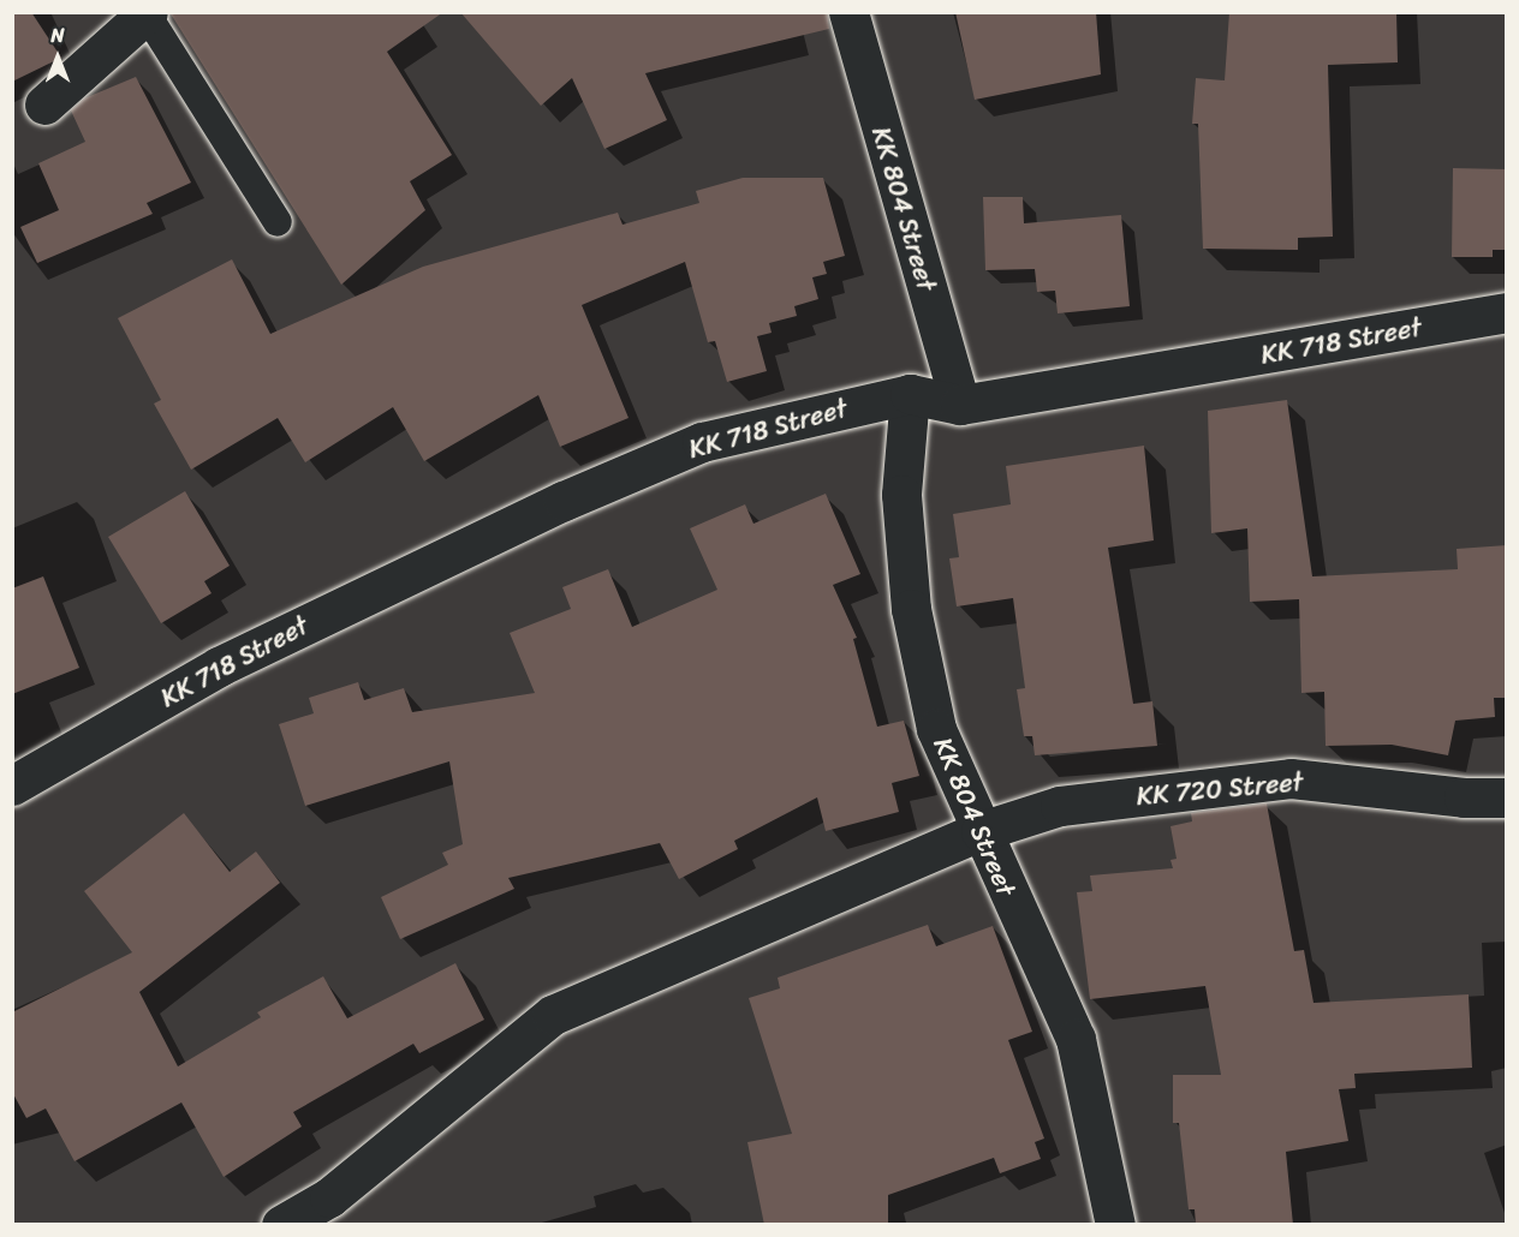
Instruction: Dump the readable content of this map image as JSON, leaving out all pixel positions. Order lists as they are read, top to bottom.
{
  "streets": {
    "street": ["KK 804 Street", "KK 718 Street", "KK 720 Street"]
  },
  "crossings": [
    ["KK 804 Street", "KK 718 Street"],
    ["KK 804 Street", "KK 720 Street"]
  ],
  "north": "top"
}
